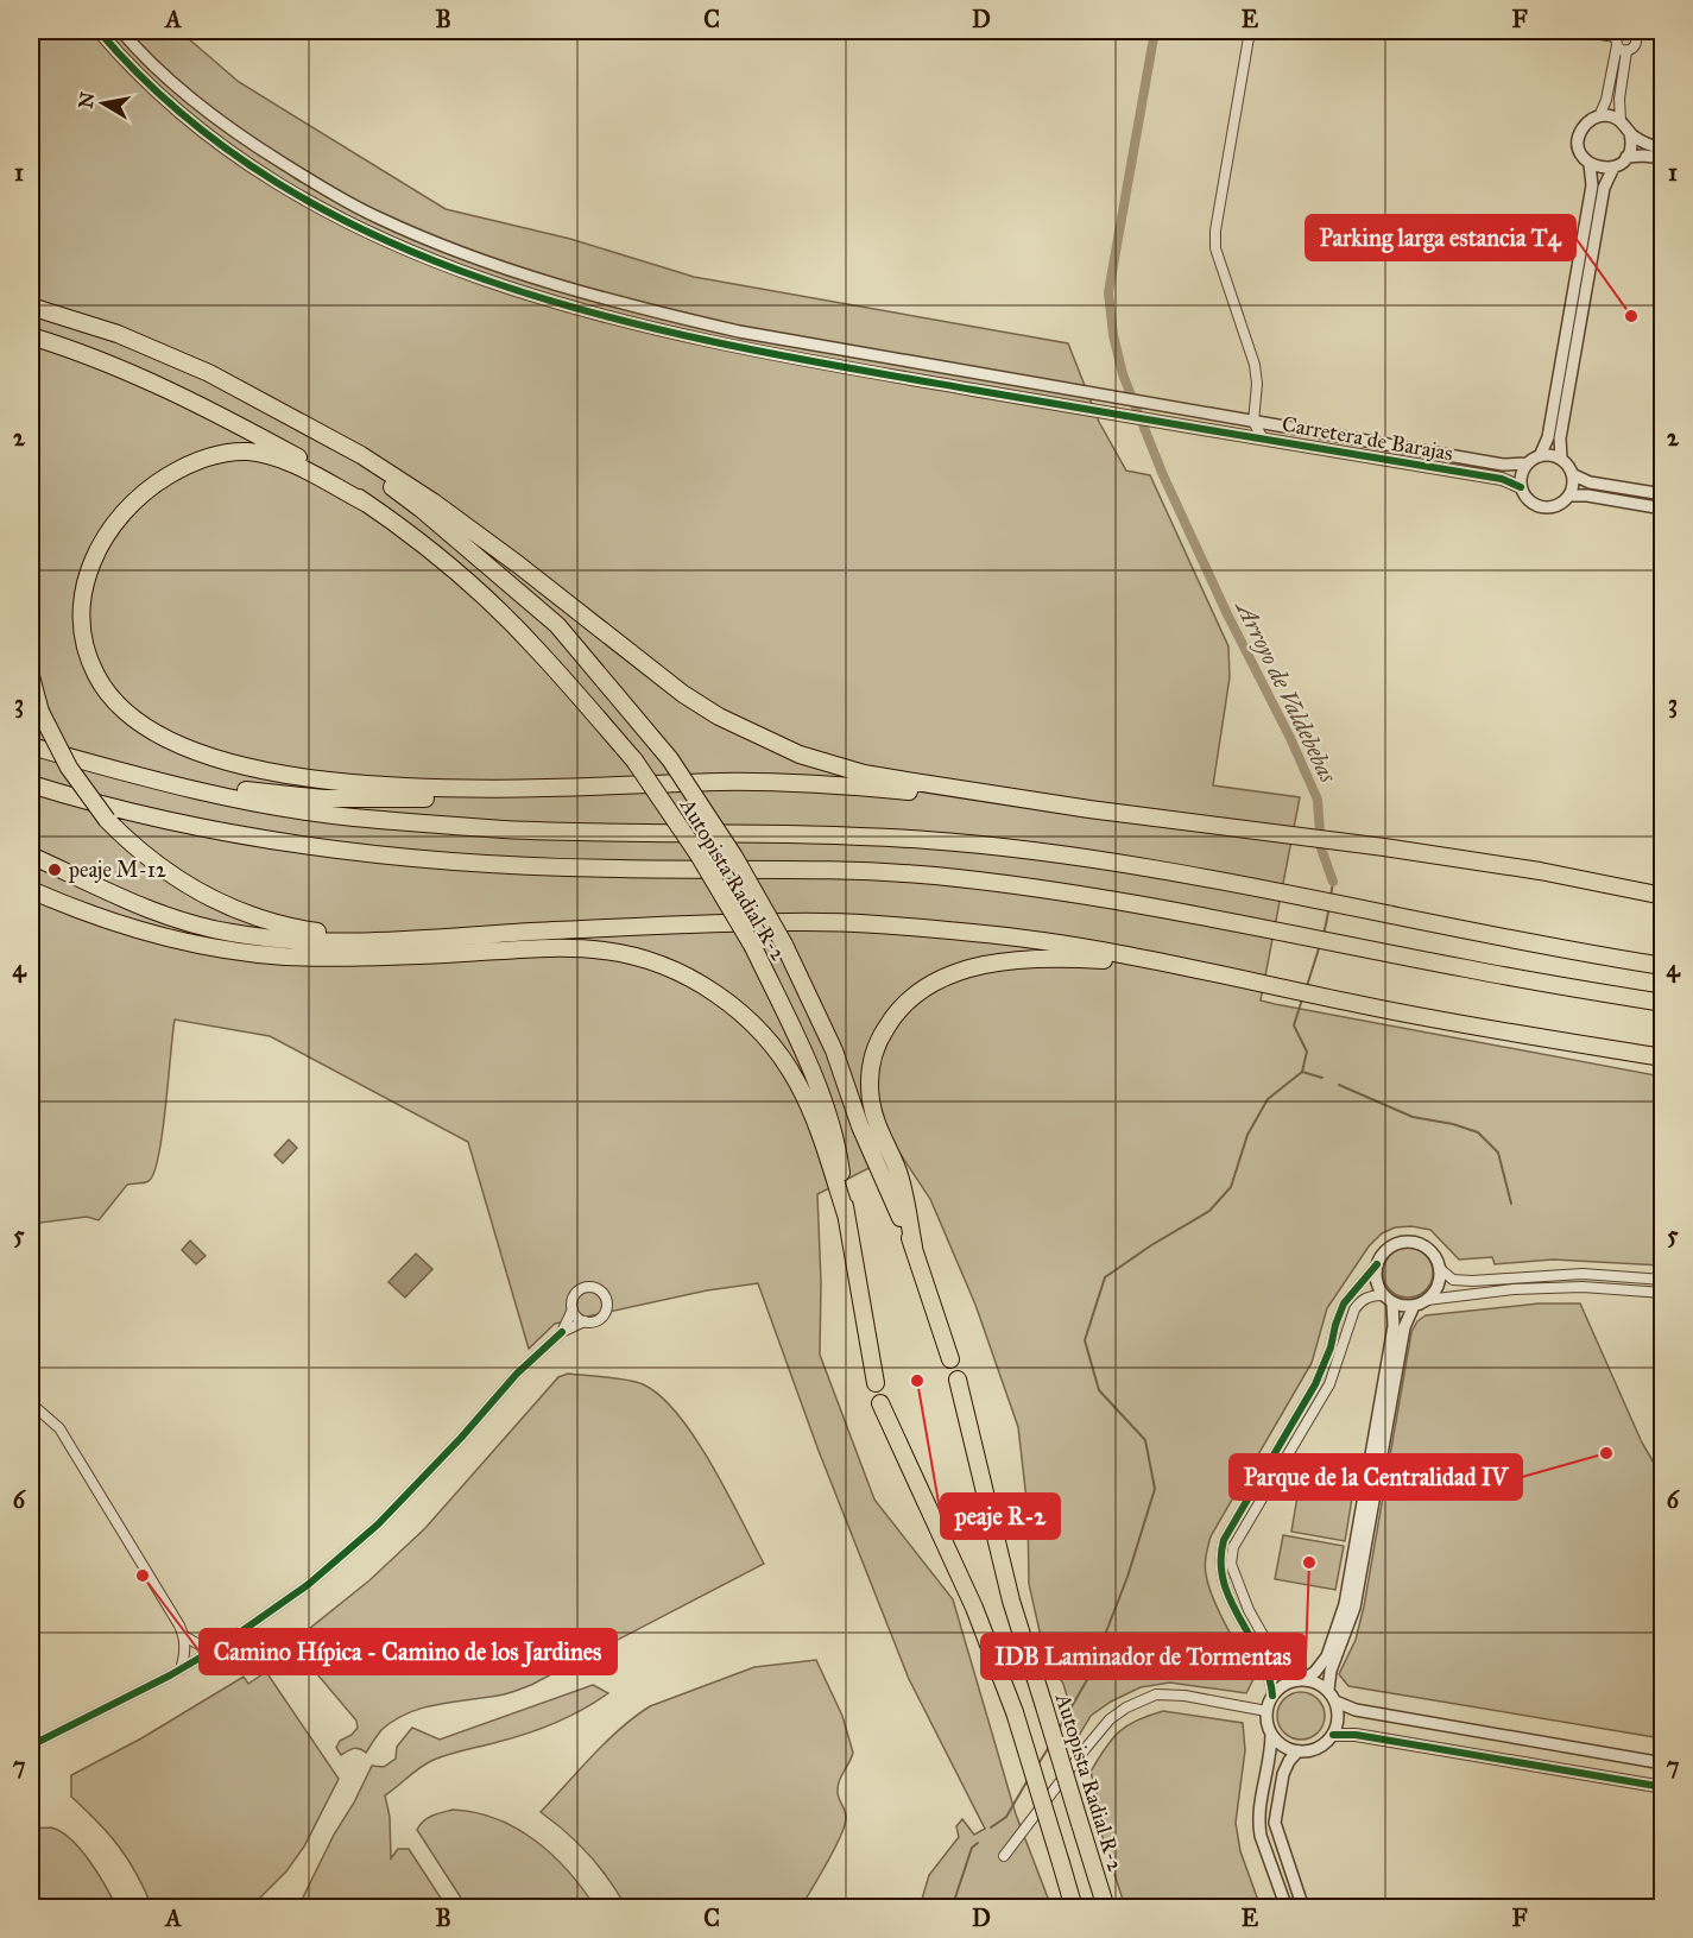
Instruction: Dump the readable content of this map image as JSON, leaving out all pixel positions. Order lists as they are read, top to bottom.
{
  "streets": {
    "highway": ["Autopista Radial R-2"],
    "street": ["Carretera de Barajas"]
  },
  "water": ["Arroyo de Valdebebas"],
  "places": [
    "Parking larga estancia T4",
    "peaje M-12",
    "peaje R-2",
    "Parque de la Centralidad IV",
    "IDB Laminador de Tormentas",
    "Camino Hípica - Camino de los Jardines"
  ],
  "north": "left",
  "grid": {
    "columns": [
      "A",
      "B",
      "C",
      "D",
      "E",
      "F"
    ],
    "rows": [
      "1",
      "2",
      "3",
      "4",
      "5",
      "6",
      "7"
    ]
  }
}
